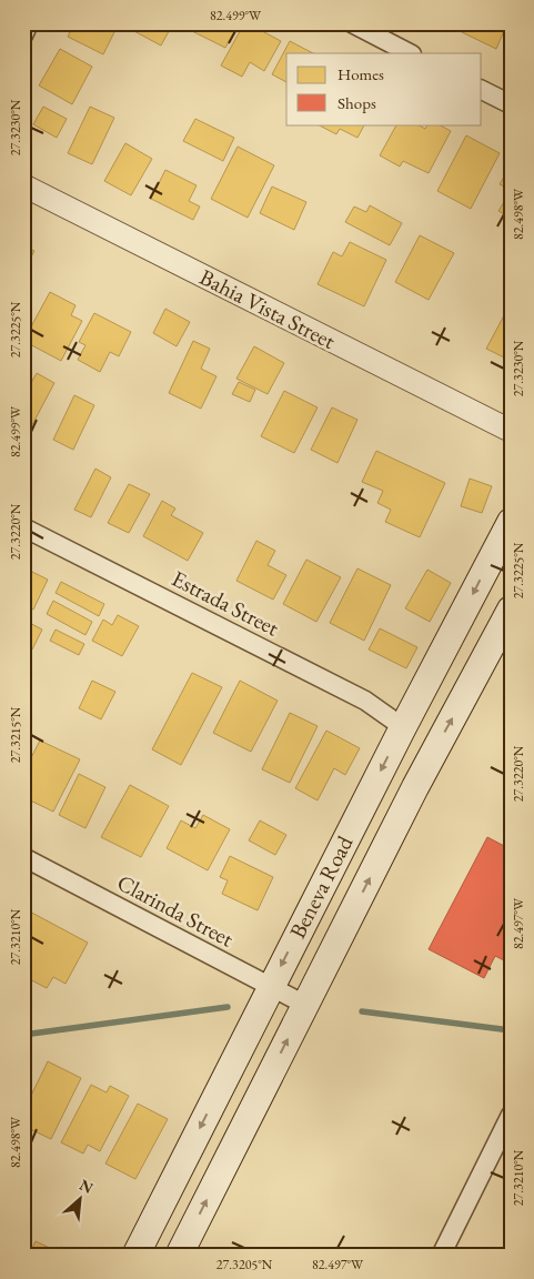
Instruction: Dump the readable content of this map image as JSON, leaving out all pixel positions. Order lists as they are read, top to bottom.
{
  "streets": {
    "main road": ["Beneva Road"],
    "street": ["Bahia Vista Street", "Estrada Street", "Clarinda Street"]
  },
  "crossings": [
    ["Estrada Street", "Beneva Road"],
    ["Beneva Road", "Clarinda Street"]
  ],
  "legend": ["Homes", "Shops"],
  "north": "top right",
  "coordinates": [
    "82.499°W",
    "27.3230°N",
    "82.498°W",
    "27.3225°N",
    "27.3220°N",
    "27.3215°N",
    "82.497°W",
    "27.3210°N",
    "27.3205°N"
  ]
}
